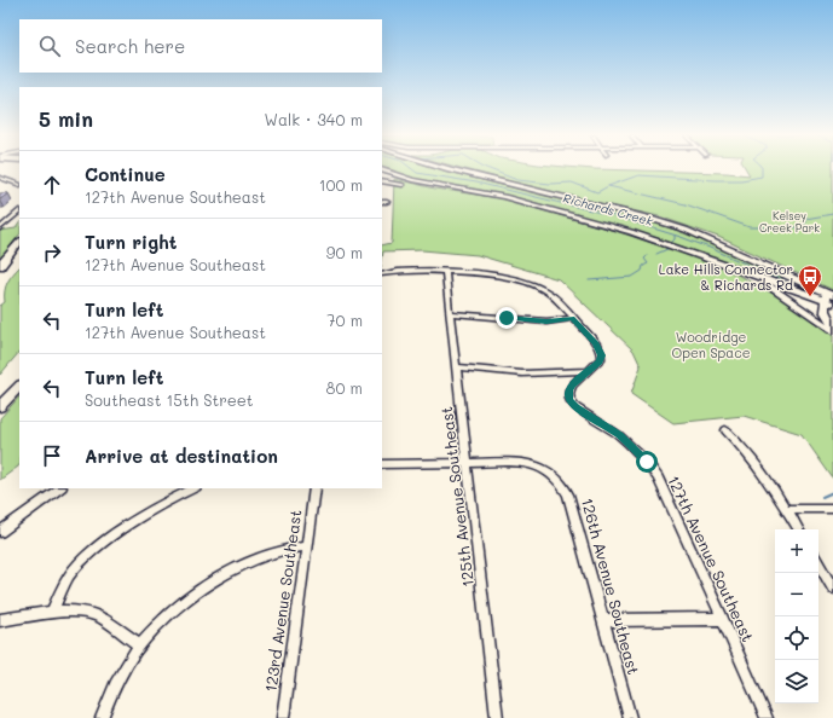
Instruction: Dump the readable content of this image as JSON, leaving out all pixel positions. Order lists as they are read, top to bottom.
{
  "streets": {
    "street": [
      "125th Avenue Southeast",
      "127th Avenue Southeast",
      "126th Avenue Southeast",
      "123rd Avenue Southeast"
    ]
  },
  "crossings": [
    ["125th Avenue Southeast", "127th Avenue Southeast"],
    ["125th Avenue Southeast", "126th Avenue Southeast"]
  ],
  "water": ["Richards Creek"],
  "parks": ["Kelsey Creek Park", "Woodridge Open Space"],
  "places": {
    "bus stop": ["Lake Hills Connector & Richards Rd"]
  },
  "page": {
    "search": "Search here",
    "heading": ["5 min", "Walk · 340 m"],
    "list": [
      ["Continue", "127th Avenue Southeast", "100 m"],
      ["Turn right", "127th Avenue Southeast", "90 m"],
      ["Turn left", "127th Avenue Southeast", "70 m"],
      ["Turn left", "Southeast 15th Street", "80 m"],
      "Arrive at destination"
    ],
    "map_buttons": ["+", "−"]
  }
}
